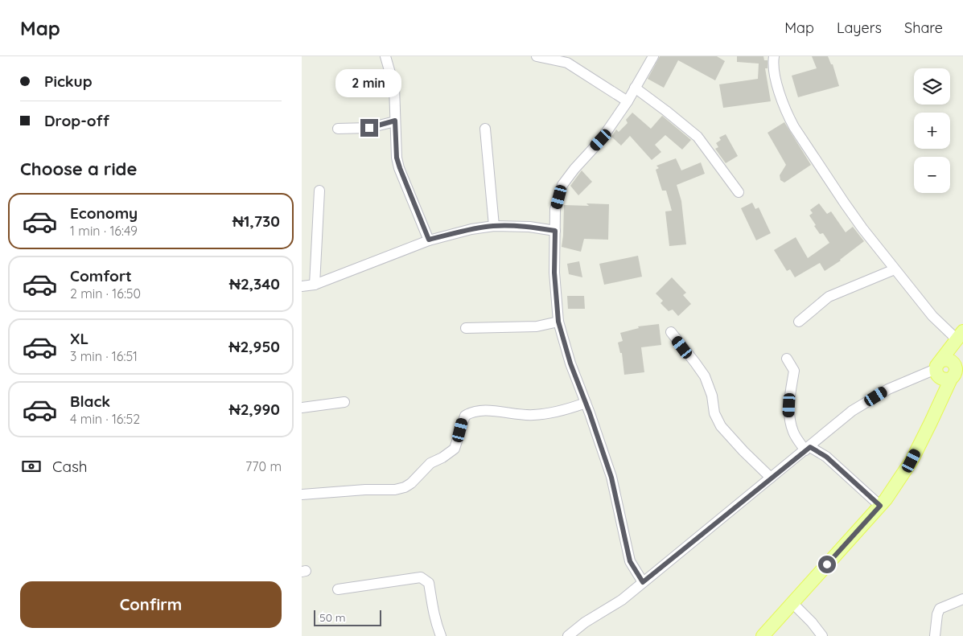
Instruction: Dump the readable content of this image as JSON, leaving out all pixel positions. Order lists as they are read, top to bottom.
{
  "scale_bar": "50 m",
  "page": {
    "header": "Map",
    "nav": ["Map", "Layers", "Share"],
    "banner": ["Pickup", "Drop-off"],
    "map_buttons": ["+", "−"],
    "bubble": "2 min",
    "heading": "Choose a ride",
    "list": [
      {
        "name": "Economy",
        "note": "1 min · 16:49",
        "value": "₦1,730"
      },
      {
        "name": "Comfort",
        "note": "2 min · 16:50",
        "value": "₦2,340"
      },
      {
        "name": "XL",
        "note": "3 min · 16:51",
        "value": "₦2,950"
      },
      {
        "name": "Black",
        "note": "4 min · 16:52",
        "value": "₦2,990"
      }
    ],
    "pay": ["Cash", "770 m"],
    "buttons": "Confirm",
    "scale": "50 m"
  }
}
